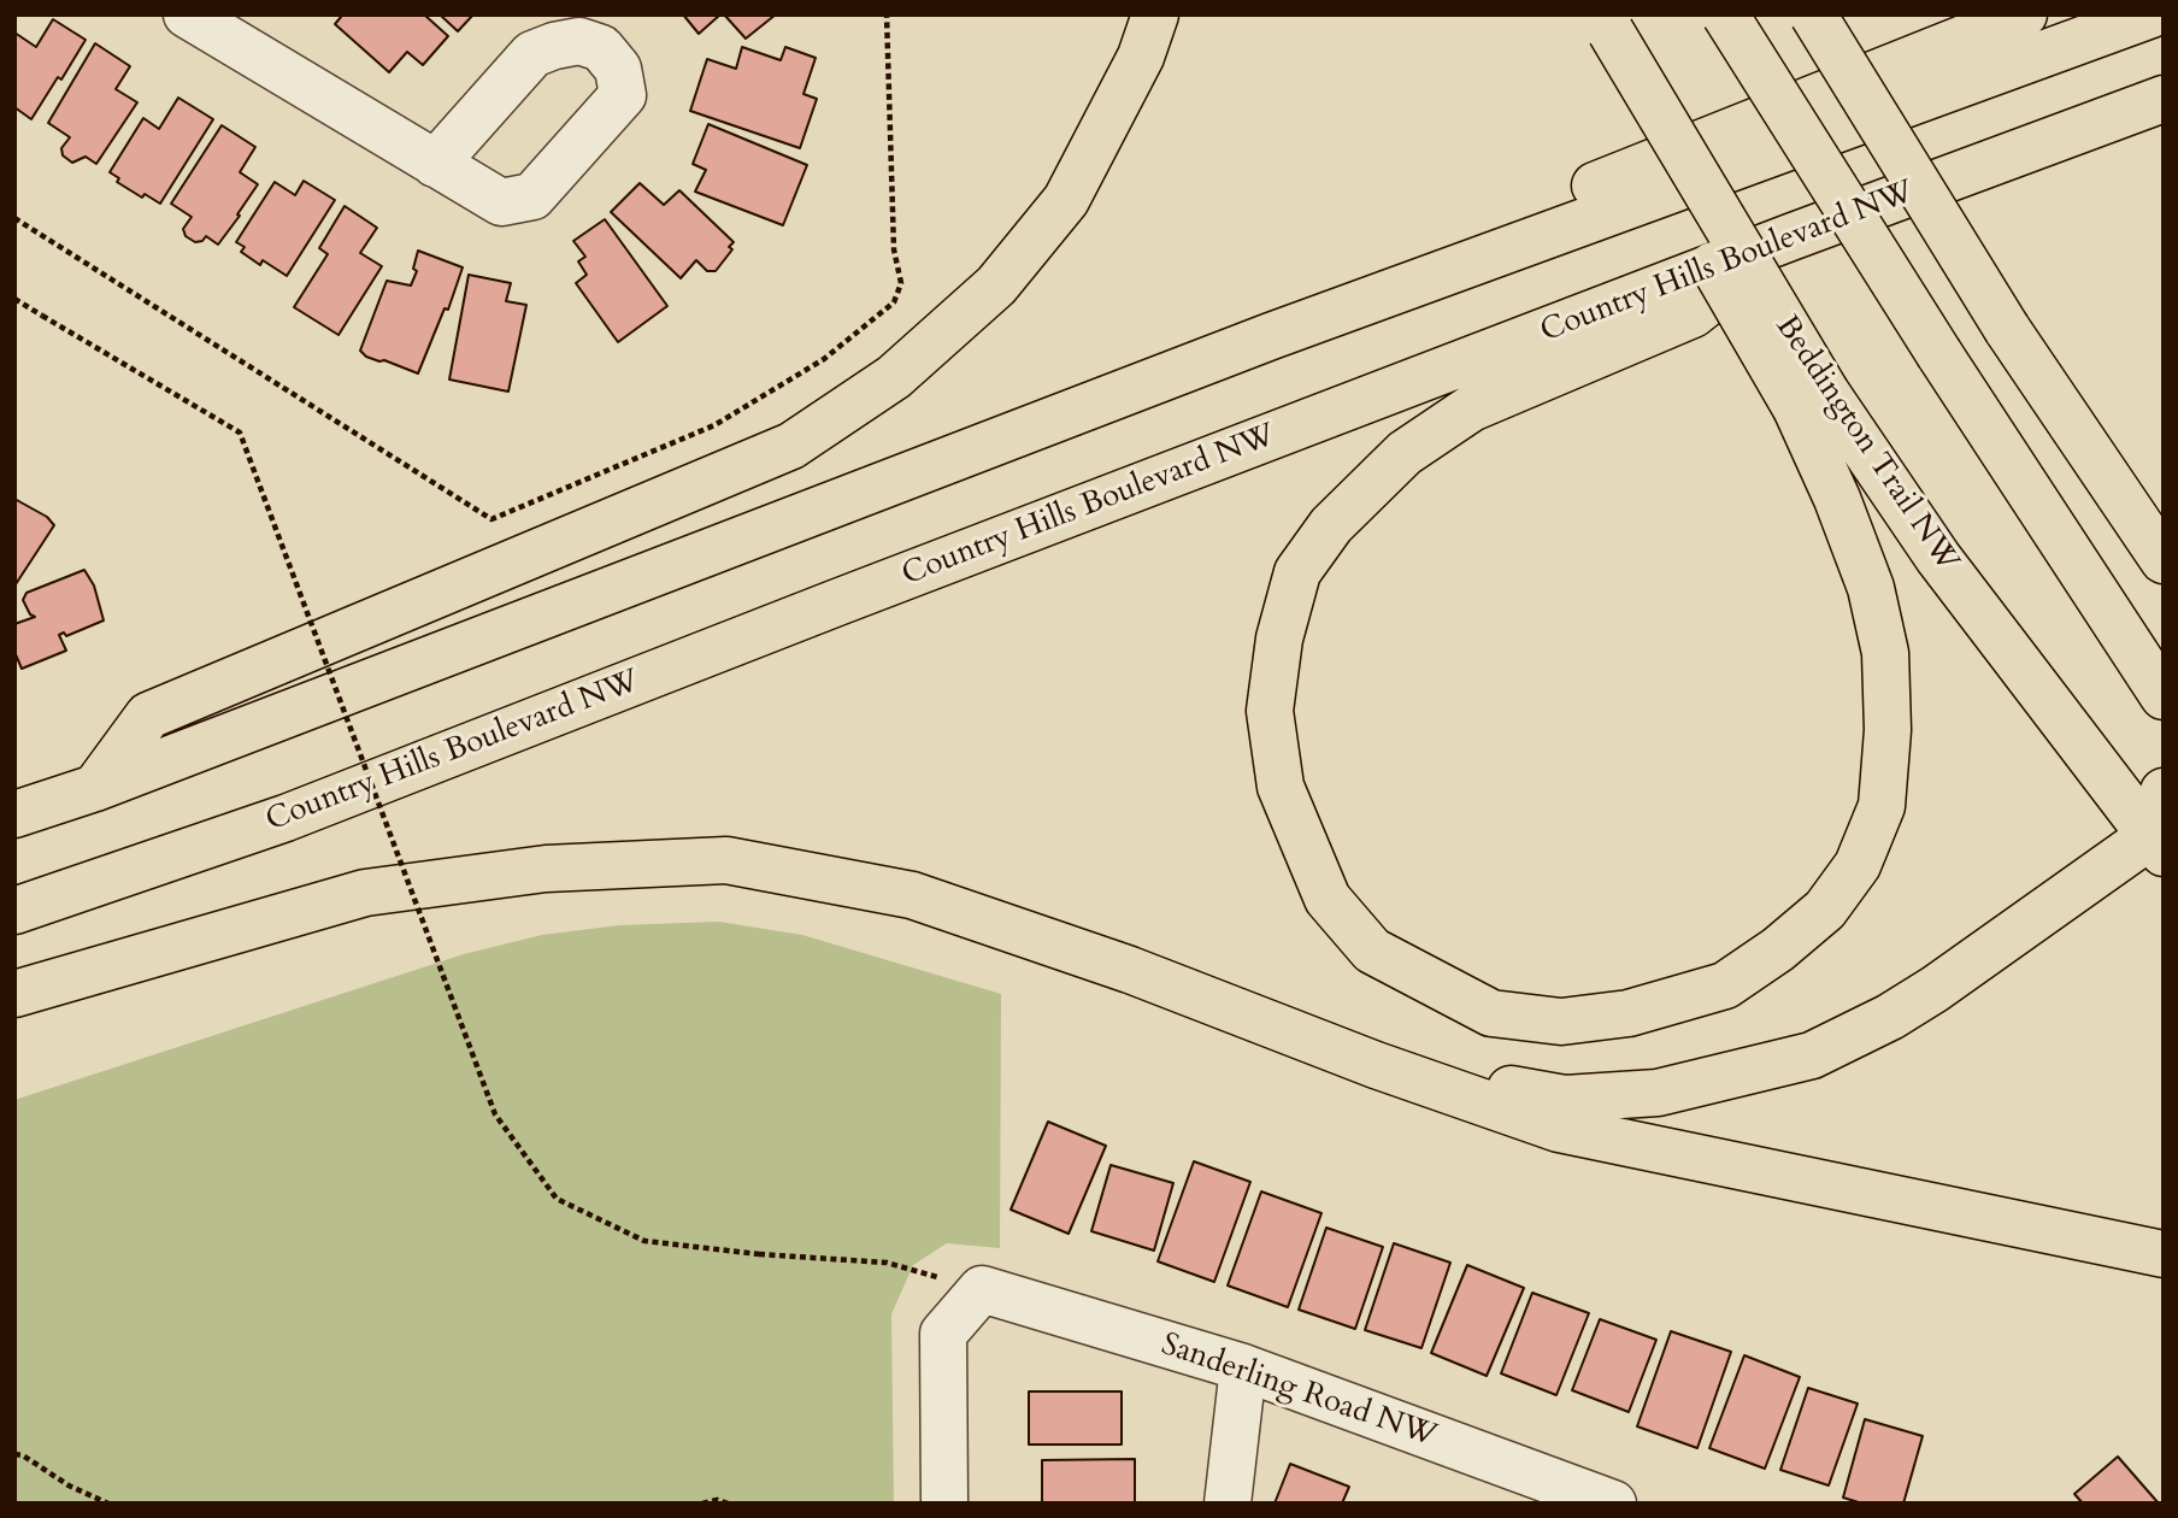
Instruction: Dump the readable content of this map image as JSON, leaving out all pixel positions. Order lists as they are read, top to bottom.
{
  "streets": {
    "main road": ["Country Hills Boulevard NW", "Beddington Trail NW"],
    "street": ["Sanderling Road NW"]
  }
}
